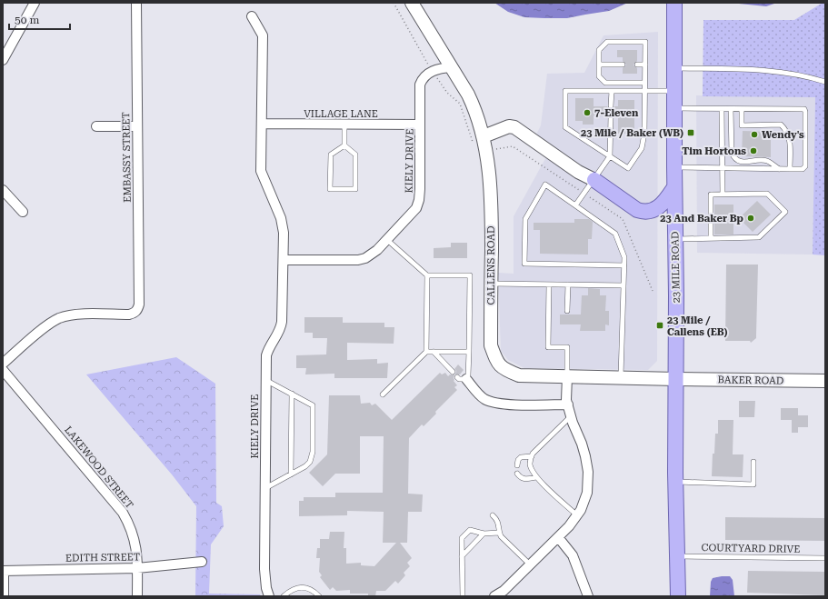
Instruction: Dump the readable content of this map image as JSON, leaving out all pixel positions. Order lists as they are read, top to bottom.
{
  "streets": {
    "main road": ["23 MILE ROAD"],
    "street": [
      "VILLAGE LANE",
      "EMBASSY STREET",
      "KIELY DRIVE",
      "CALLENS ROAD",
      "BAKER ROAD",
      "LAKEWOOD STREET",
      "EDITH STREET"
    ],
    "lane": ["COURTYARD DRIVE"]
  },
  "crossings": [
    ["VILLAGE LANE", "KIELY DRIVE"],
    ["CALLENS ROAD", "23 MILE ROAD"],
    ["CALLENS ROAD", "BAKER ROAD"],
    ["23 MILE ROAD", "BAKER ROAD"],
    ["23 MILE ROAD", "COURTYARD DRIVE"],
    ["LAKEWOOD STREET", "EDITH STREET"]
  ],
  "places": {
    "other": [
      "7-Eleven",
      "Wendy's",
      "Tim Hortons",
      "23 And Baker Bp"
    ],
    "transit": ["23 Mile / Baker (WB)", "23 Mile / Callens (EB)"]
  },
  "scale_bar": "50 m"
}
